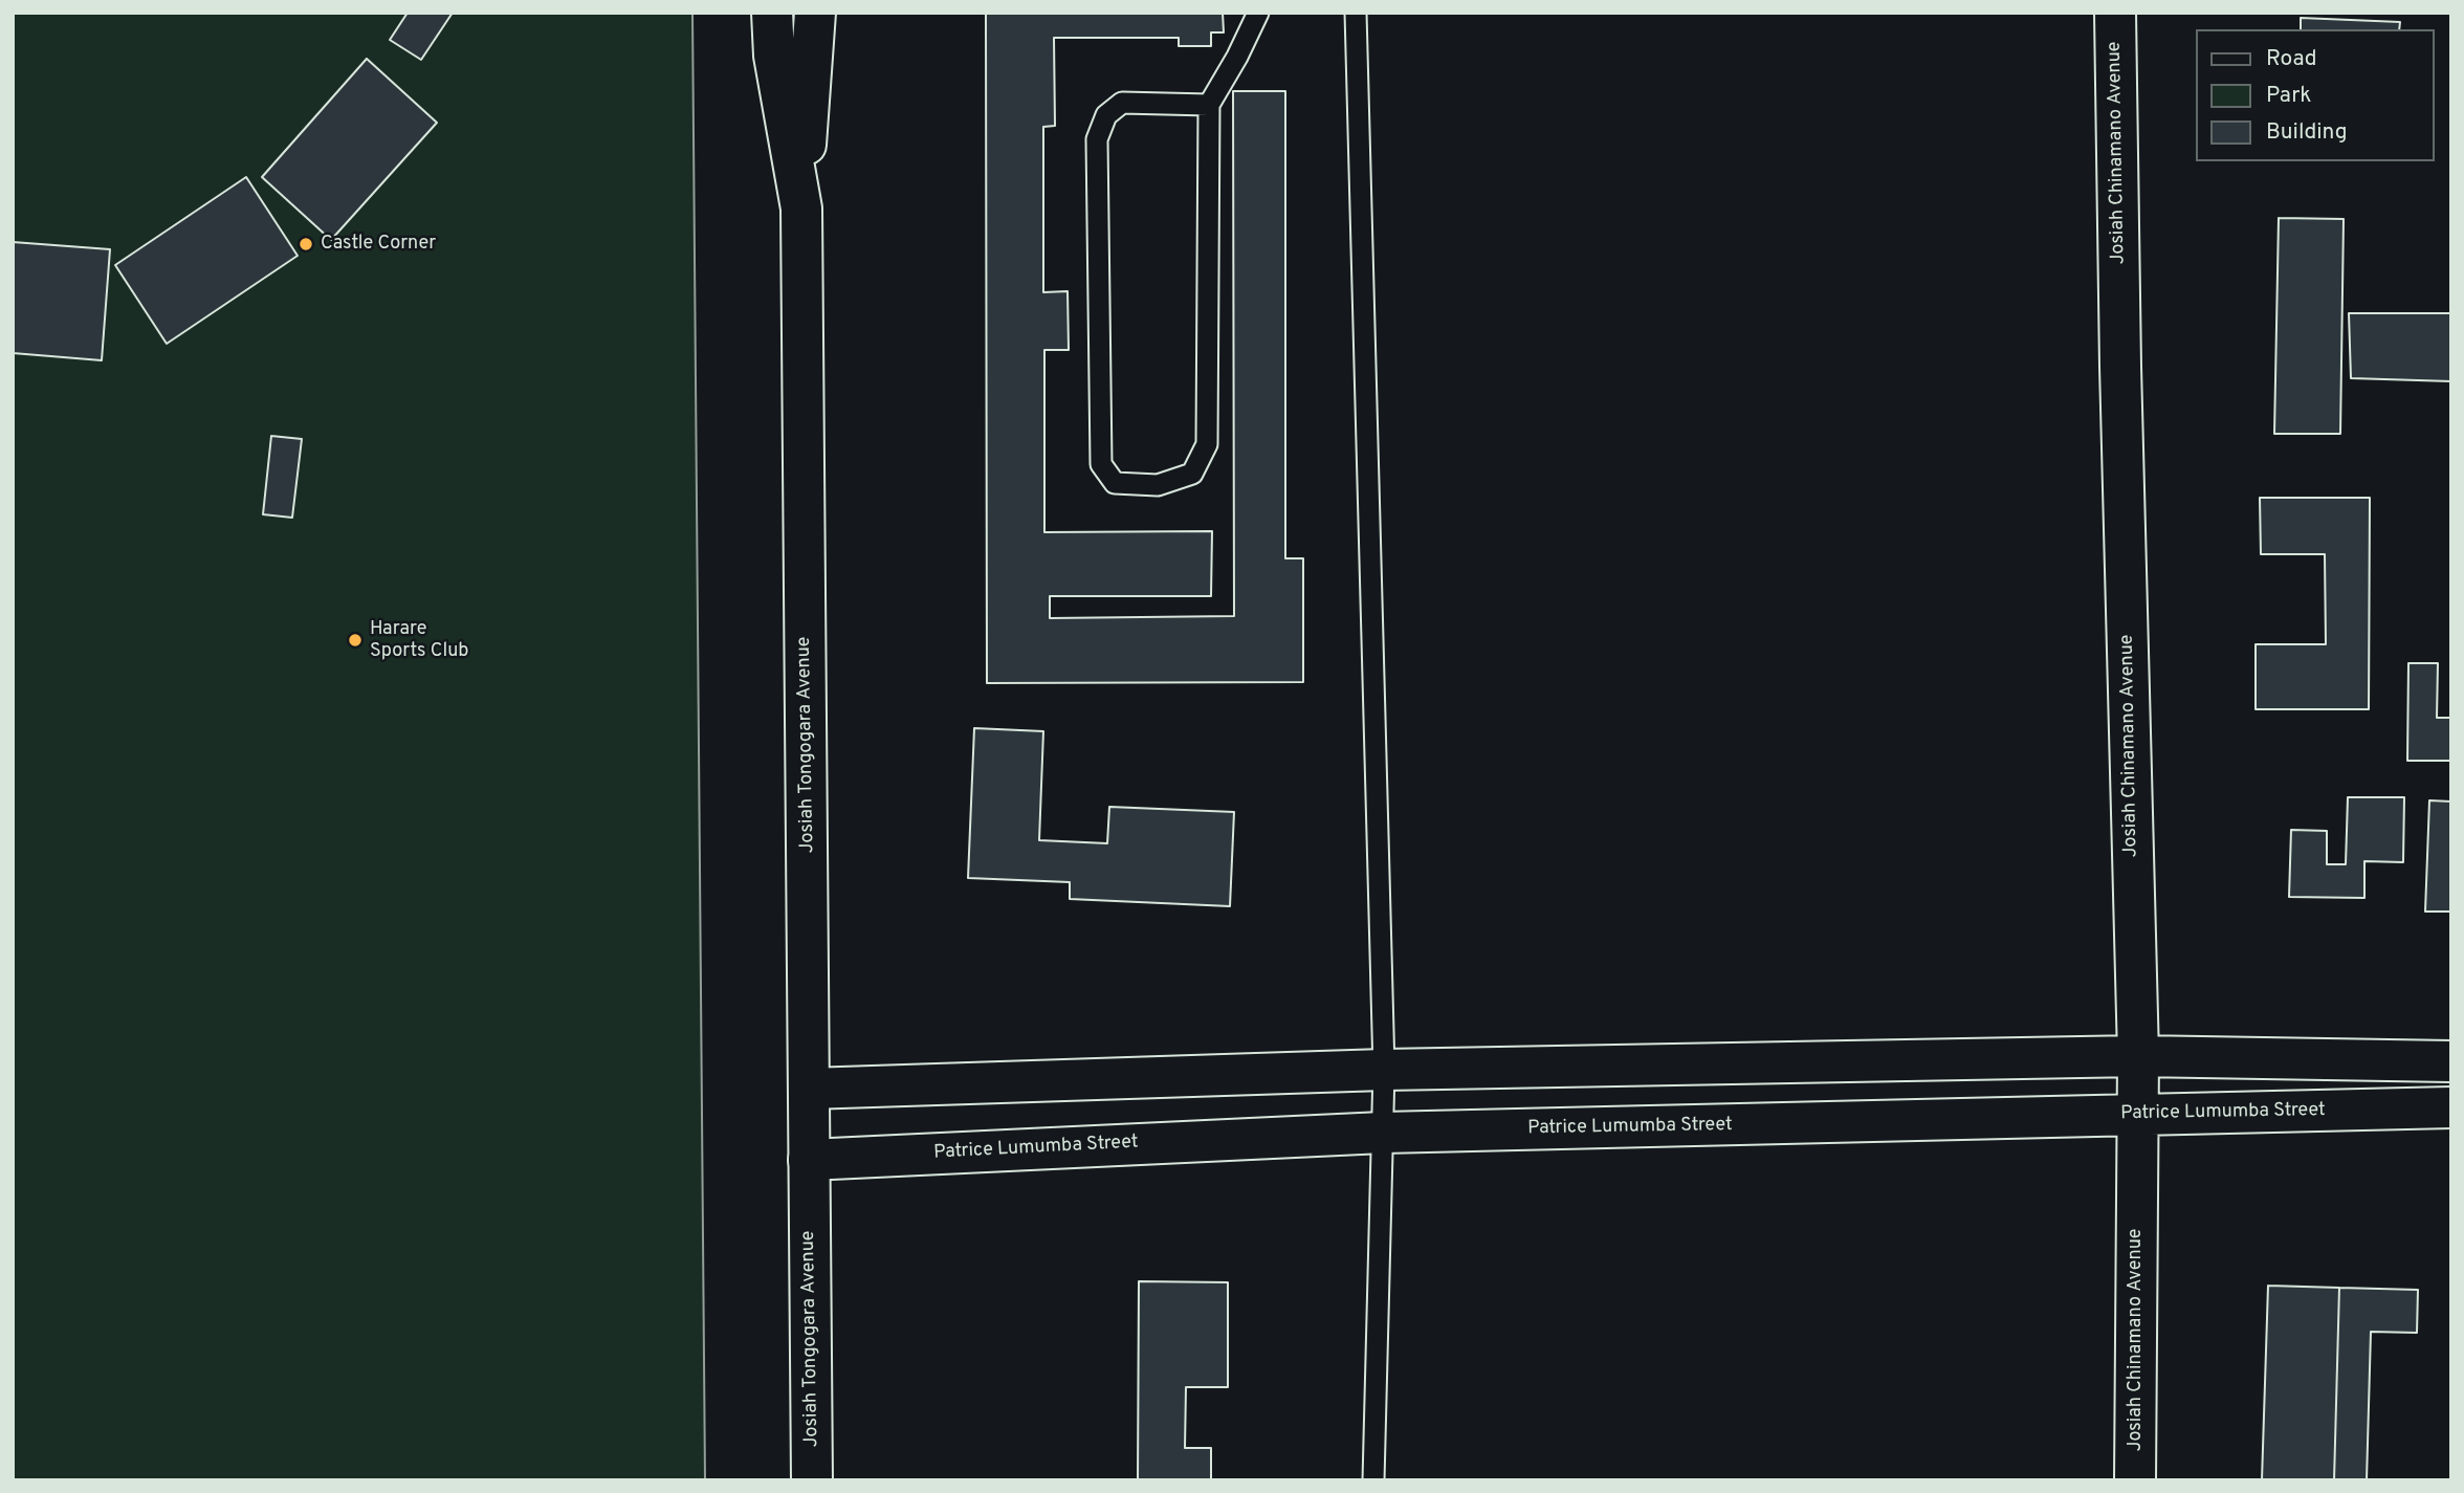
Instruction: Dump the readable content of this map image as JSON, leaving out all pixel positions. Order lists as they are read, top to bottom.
{
  "streets": {
    "street": ["Josiah Chinamano Avenue", "Josiah Tongogara Avenue", "Patrice Lumumba Street"]
  },
  "crossings": [
    ["Josiah Chinamano Avenue", "Patrice Lumumba Street"],
    ["Josiah Tongogara Avenue", "Patrice Lumumba Street"]
  ],
  "places": ["Castle Corner", "Harare Sports Club"],
  "legend": ["Road", "Park", "Building"]
}
